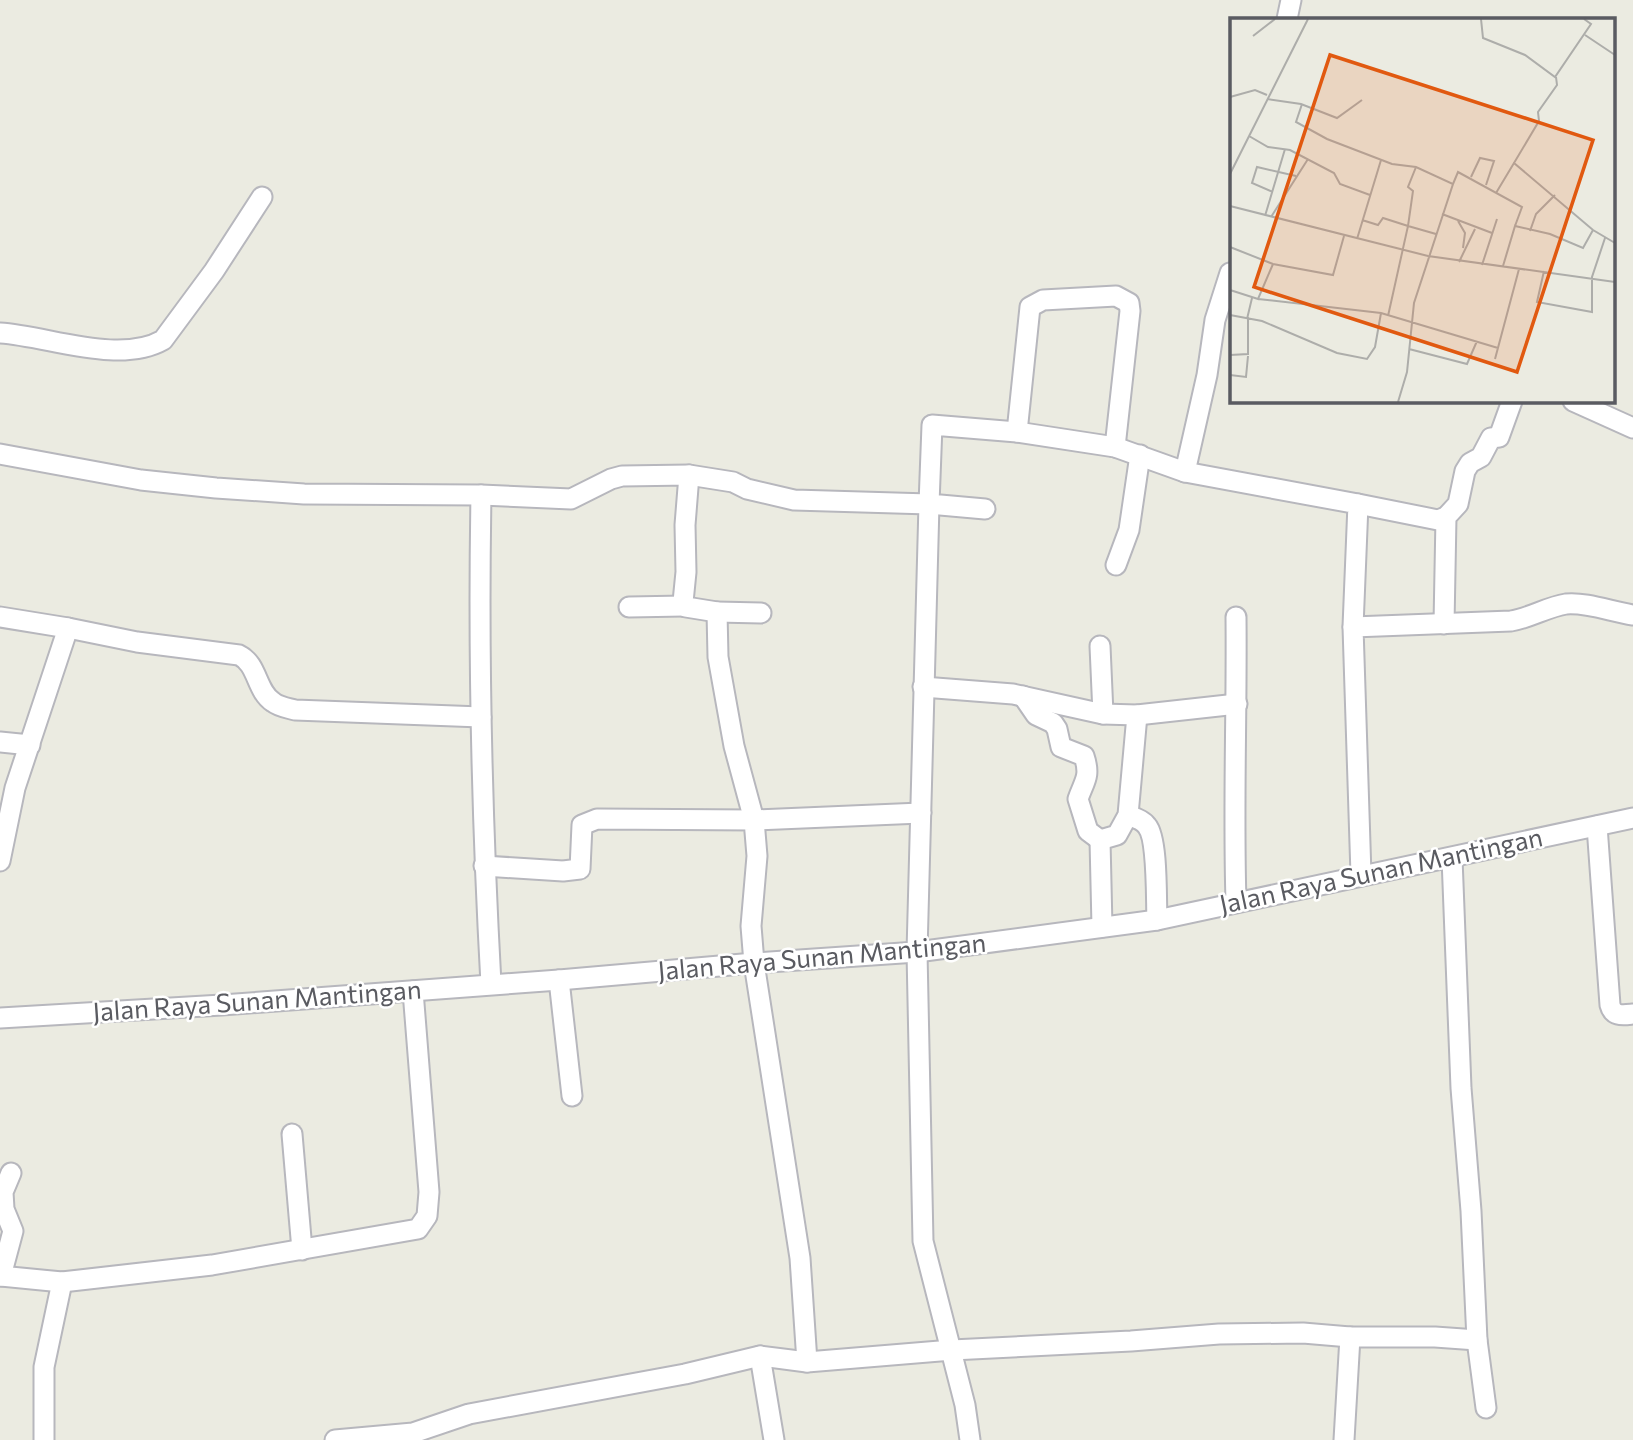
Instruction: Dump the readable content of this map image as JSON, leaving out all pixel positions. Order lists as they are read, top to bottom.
{
  "streets": {
    "street": ["Jalan Raya Sunan Mantingan"]
  }
}
